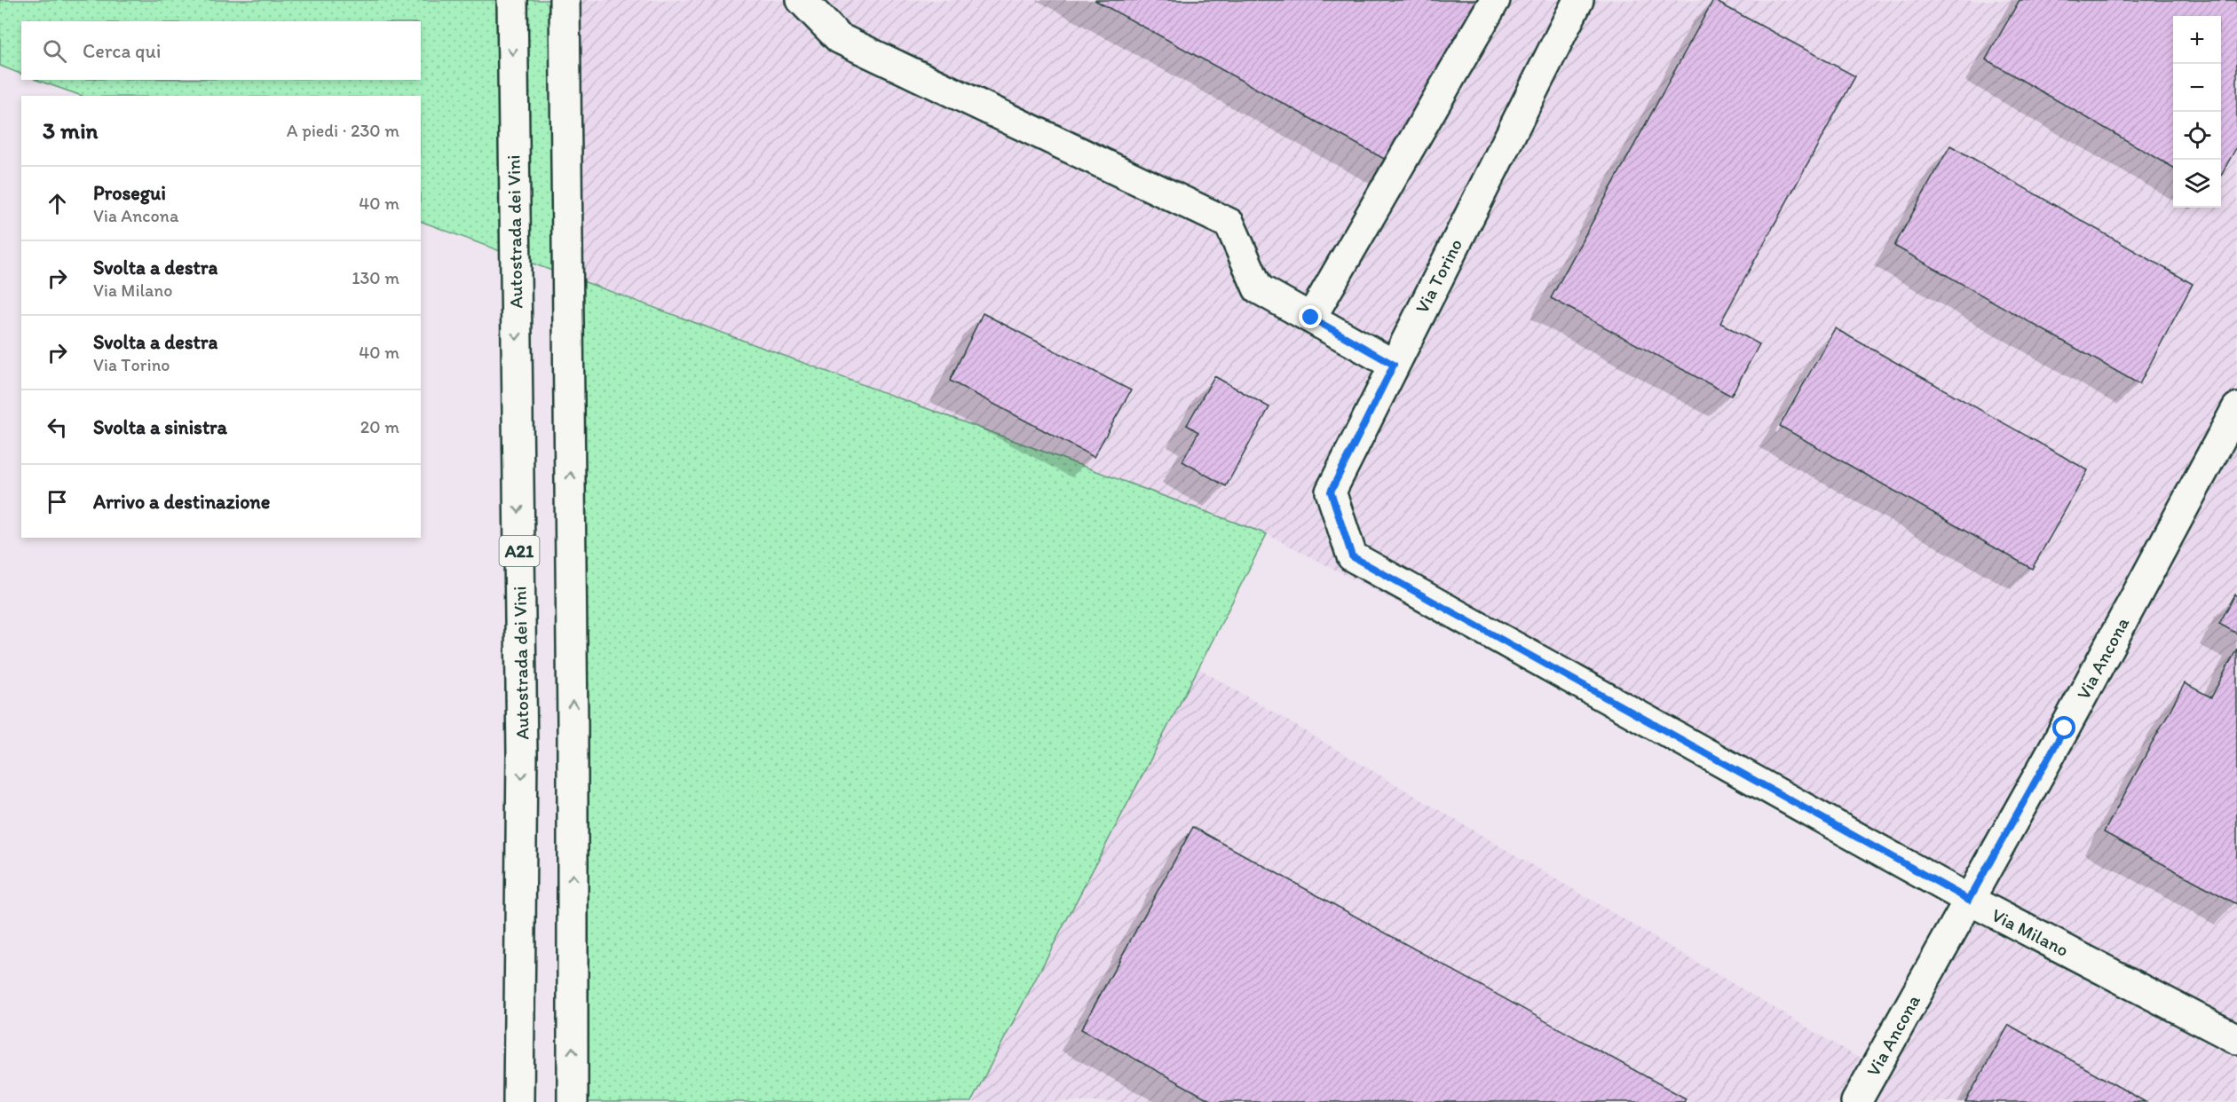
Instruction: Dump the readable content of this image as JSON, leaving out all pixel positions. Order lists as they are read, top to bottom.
{
  "streets": {
    "main road": [
      "Autostrada dei Vini",
      "Via Torino",
      "A21",
      "Via Ancona",
      "Via Milano"
    ]
  },
  "crossings": [
    ["Via Torino", "Via Milano"],
    ["Via Ancona", "Via Milano"]
  ],
  "page": {
    "map_buttons": ["+", "−"],
    "search": "Cerca qui",
    "heading": ["3 min", "A piedi · 230 m"],
    "list": [
      ["Prosegui", "Via Ancona", "40 m"],
      ["Svolta a destra", "Via Milano", "130 m"],
      ["Svolta a destra", "Via Torino", "40 m"],
      ["Svolta a sinistra", "20 m"],
      "Arrivo a destinazione"
    ]
  }
}
